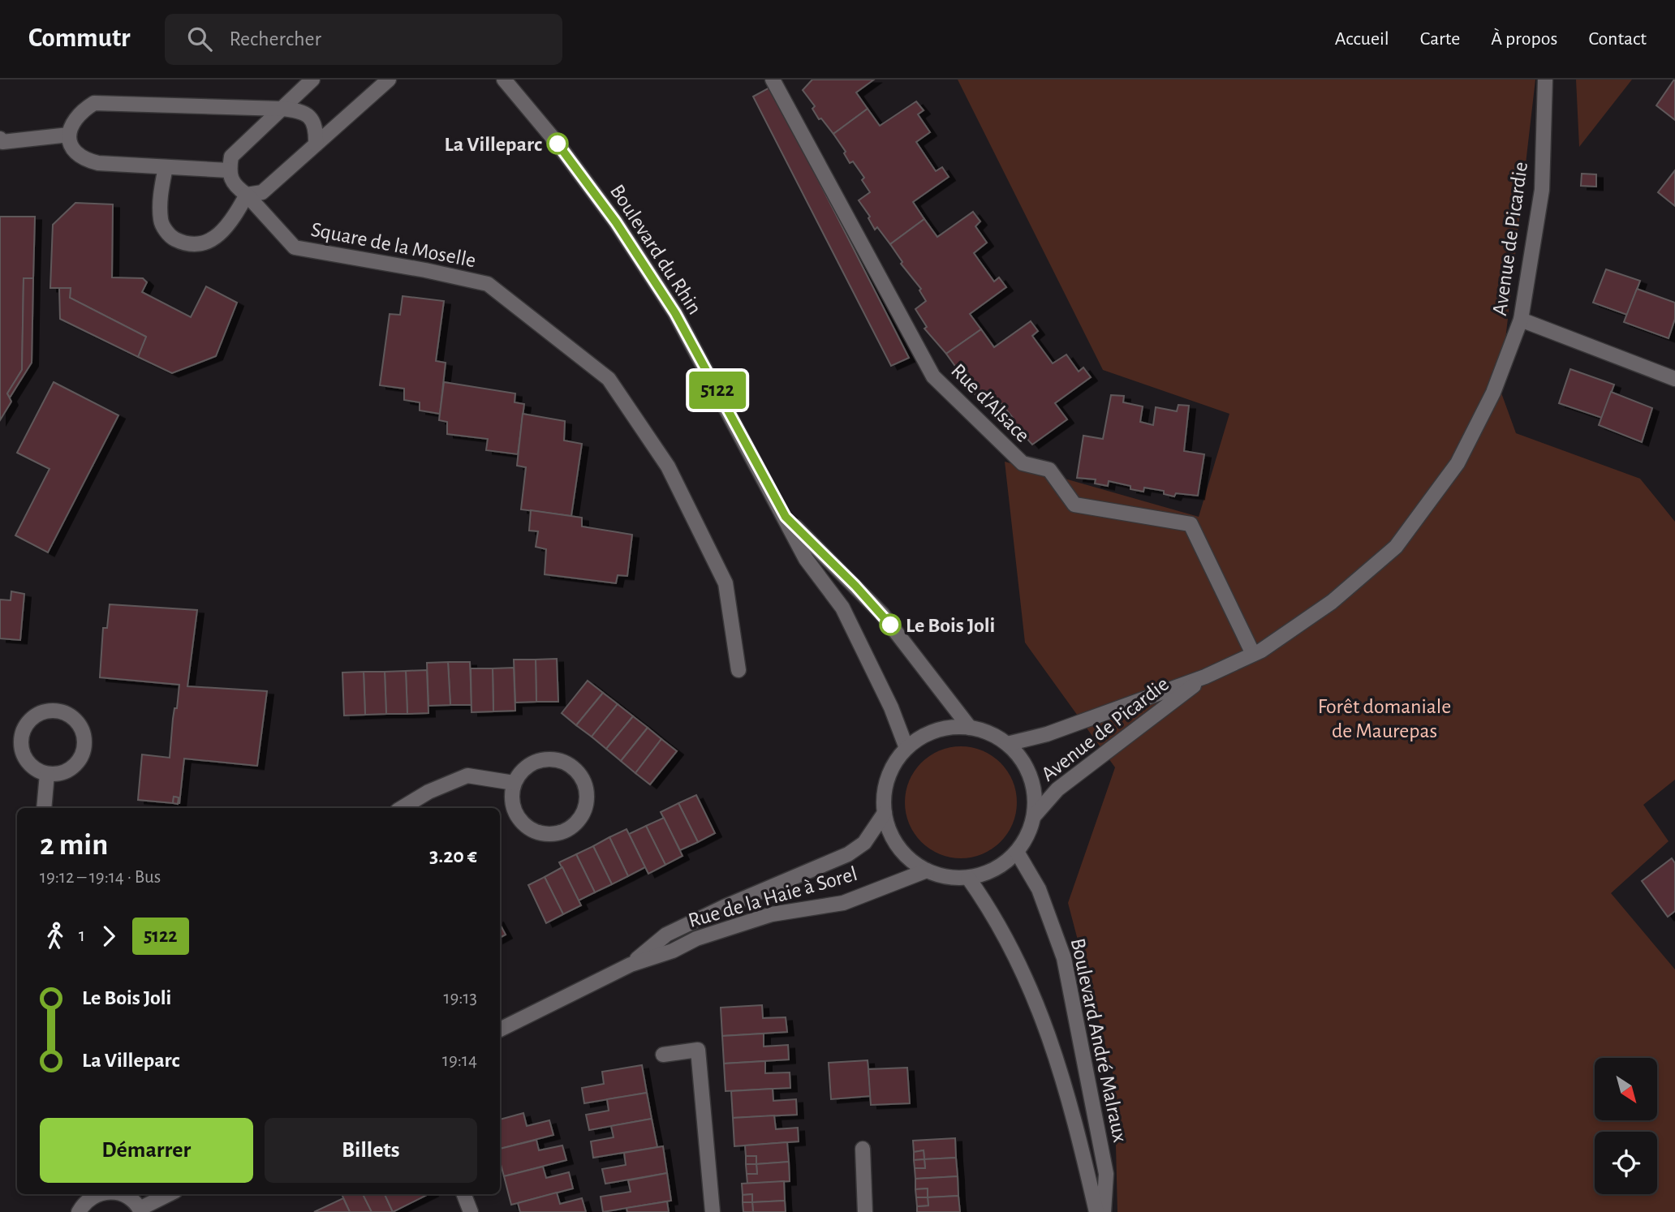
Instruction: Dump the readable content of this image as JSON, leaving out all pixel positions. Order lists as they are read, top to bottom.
{
  "streets": {
    "street": [
      "Avenue de Picardie",
      "Square de la Moselle",
      "Boulevard du Rhin",
      "Rue d'Alsace",
      "Rue de la Haie à Sorel",
      "Boulevard André Malraux"
    ]
  },
  "crossings": [
    ["Avenue de Picardie", "Boulevard du Rhin"],
    ["Avenue de Picardie", "Rue d'Alsace"],
    ["Avenue de Picardie", "Rue de la Haie à Sorel"],
    ["Avenue de Picardie", "Boulevard André Malraux"],
    ["Boulevard du Rhin", "Rue de la Haie à Sorel"],
    ["Boulevard du Rhin", "Boulevard André Malraux"],
    ["Rue de la Haie à Sorel", "Boulevard André Malraux"]
  ],
  "parks": ["Forêt domaniale de Maurepas"],
  "places": ["La Villeparc", "Le Bois Joli"],
  "lines": ["bus line 5122"],
  "north": "bottom right",
  "page": {
    "header": "Commutr",
    "search": "Rechercher",
    "nav": [
      "Accueil",
      "Carte",
      "À propos",
      "Contact"
    ],
    "on_map": "5122",
    "heading": ["2 min", "19:12 – 19:14 · Bus", "3.20 €"],
    "legs": ["1", "5122"],
    "list": [
      {
        "name": "Le Bois Joli",
        "value": "19:13"
      },
      {
        "name": "La Villeparc",
        "value": "19:14"
      }
    ],
    "buttons": ["Démarrer", "Billets"]
  }
}
